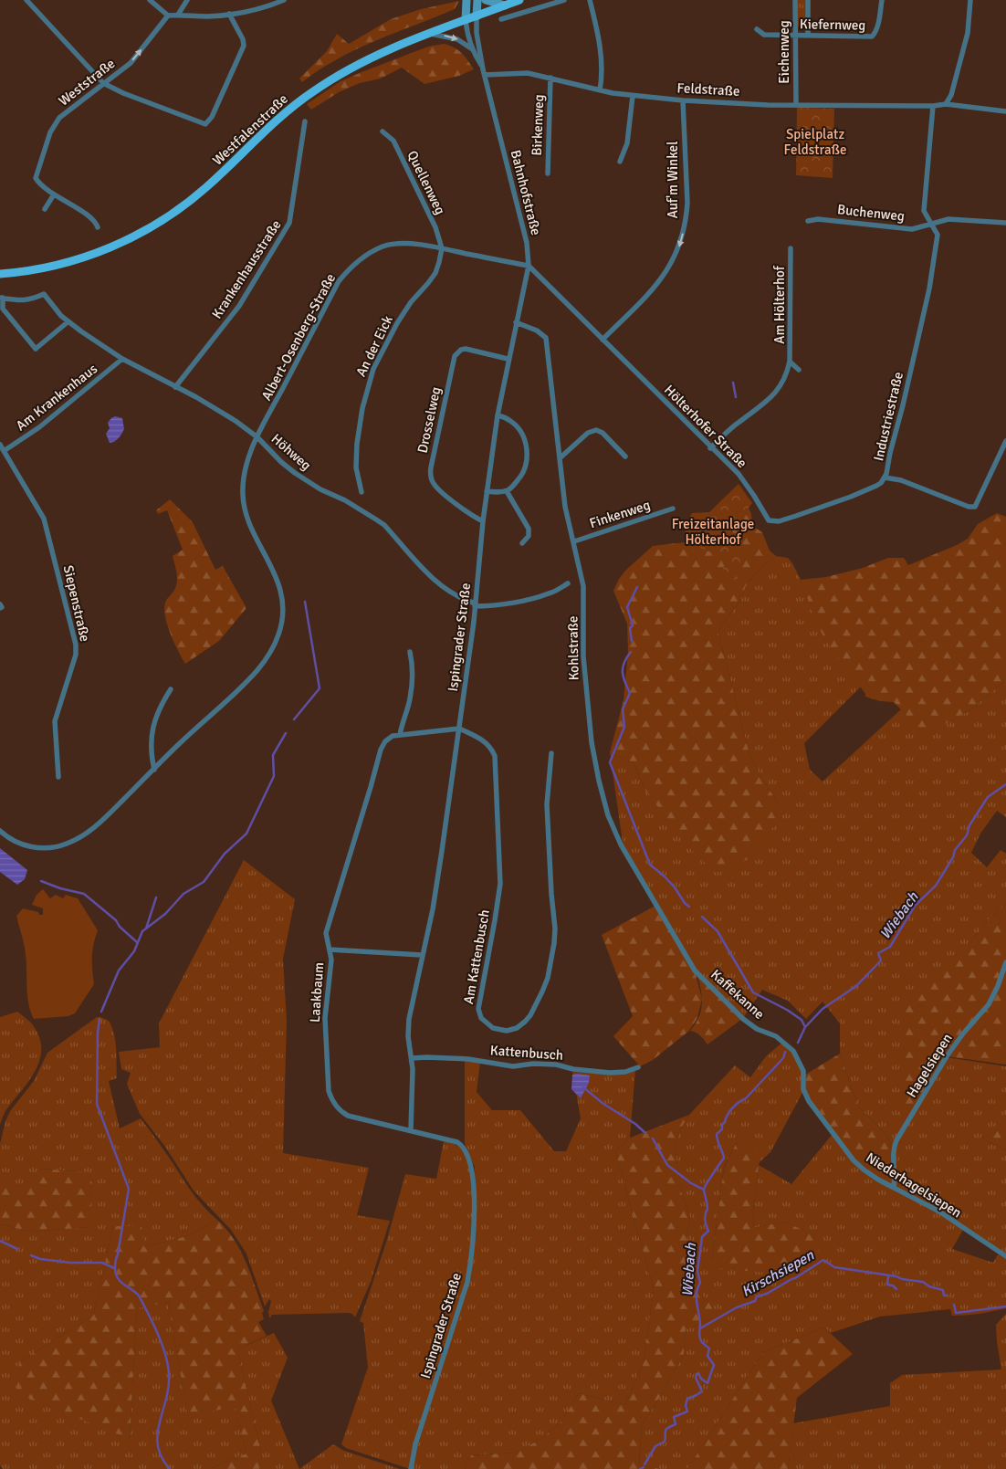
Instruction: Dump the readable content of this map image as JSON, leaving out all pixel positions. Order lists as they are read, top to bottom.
{
  "streets": {
    "main road": ["Westfalenstraße"],
    "street": [
      "Kiefernweg",
      "Eichenweg",
      "Weststraße",
      "Feldstraße",
      "Birkenweg",
      "Auf'm Winkel",
      "Quellenweg",
      "Bahnhofstraße",
      "Buchenweg",
      "Krankenhausstraße",
      "Am Hölterhof",
      "Albert-Osenberg-Straße",
      "An der Eick",
      "Am Krankenhaus",
      "Industriestraße",
      "Drosselweg",
      "Hölterhofer Straße",
      "Höhweg",
      "Finkenweg",
      "Siepenstraße",
      "Ispingrader Straße",
      "Kohlstraße",
      "Am Kattenbusch",
      "Laakbaum",
      "Kaffekanne",
      "Kattenbusch",
      "Hagelsiepen",
      "Niederhagelsiepen"
    ]
  },
  "crossings": [
    ["Kiefernweg", "Eichenweg"],
    ["Eichenweg", "Feldstraße"],
    ["Feldstraße", "Birkenweg"],
    ["Feldstraße", "Auf'm Winkel"],
    ["Feldstraße", "Bahnhofstraße"],
    ["Feldstraße", "Industriestraße"],
    ["Westfalenstraße", "Bahnhofstraße"],
    ["Auf'm Winkel", "Hölterhofer Straße"],
    ["Quellenweg", "Albert-Osenberg-Straße"],
    ["Quellenweg", "An der Eick"],
    ["Bahnhofstraße", "Albert-Osenberg-Straße"],
    ["Bahnhofstraße", "Hölterhofer Straße"],
    ["Bahnhofstraße", "Ispingrader Straße"],
    ["Bahnhofstraße", "Kohlstraße"],
    ["Buchenweg", "Industriestraße"],
    ["Krankenhausstraße", "Höhweg"],
    ["Am Hölterhof", "Hölterhofer Straße"],
    ["Albert-Osenberg-Straße", "An der Eick"],
    ["Albert-Osenberg-Straße", "Hölterhofer Straße"],
    ["Albert-Osenberg-Straße", "Höhweg"],
    ["Am Krankenhaus", "Höhweg"],
    ["Am Krankenhaus", "Siepenstraße"],
    ["Industriestraße", "Hölterhofer Straße"],
    ["Drosselweg", "Ispingrader Straße"],
    ["Höhweg", "Ispingrader Straße"],
    ["Finkenweg", "Kohlstraße"],
    ["Ispingrader Straße", "Kohlstraße"],
    ["Ispingrader Straße", "Am Kattenbusch"],
    ["Ispingrader Straße", "Laakbaum"],
    ["Ispingrader Straße", "Kattenbusch"],
    ["Kohlstraße", "Kaffekanne"],
    ["Am Kattenbusch", "Laakbaum"],
    ["Kaffekanne", "Niederhagelsiepen"],
    ["Hagelsiepen", "Niederhagelsiepen"]
  ],
  "one_way": ["Auf'm Winkel"],
  "water": ["Wiebach", "Kirschsiepen"],
  "parks": ["Spielplatz Feldstraße", "Freizeitanlage Hölterhof"]
}
